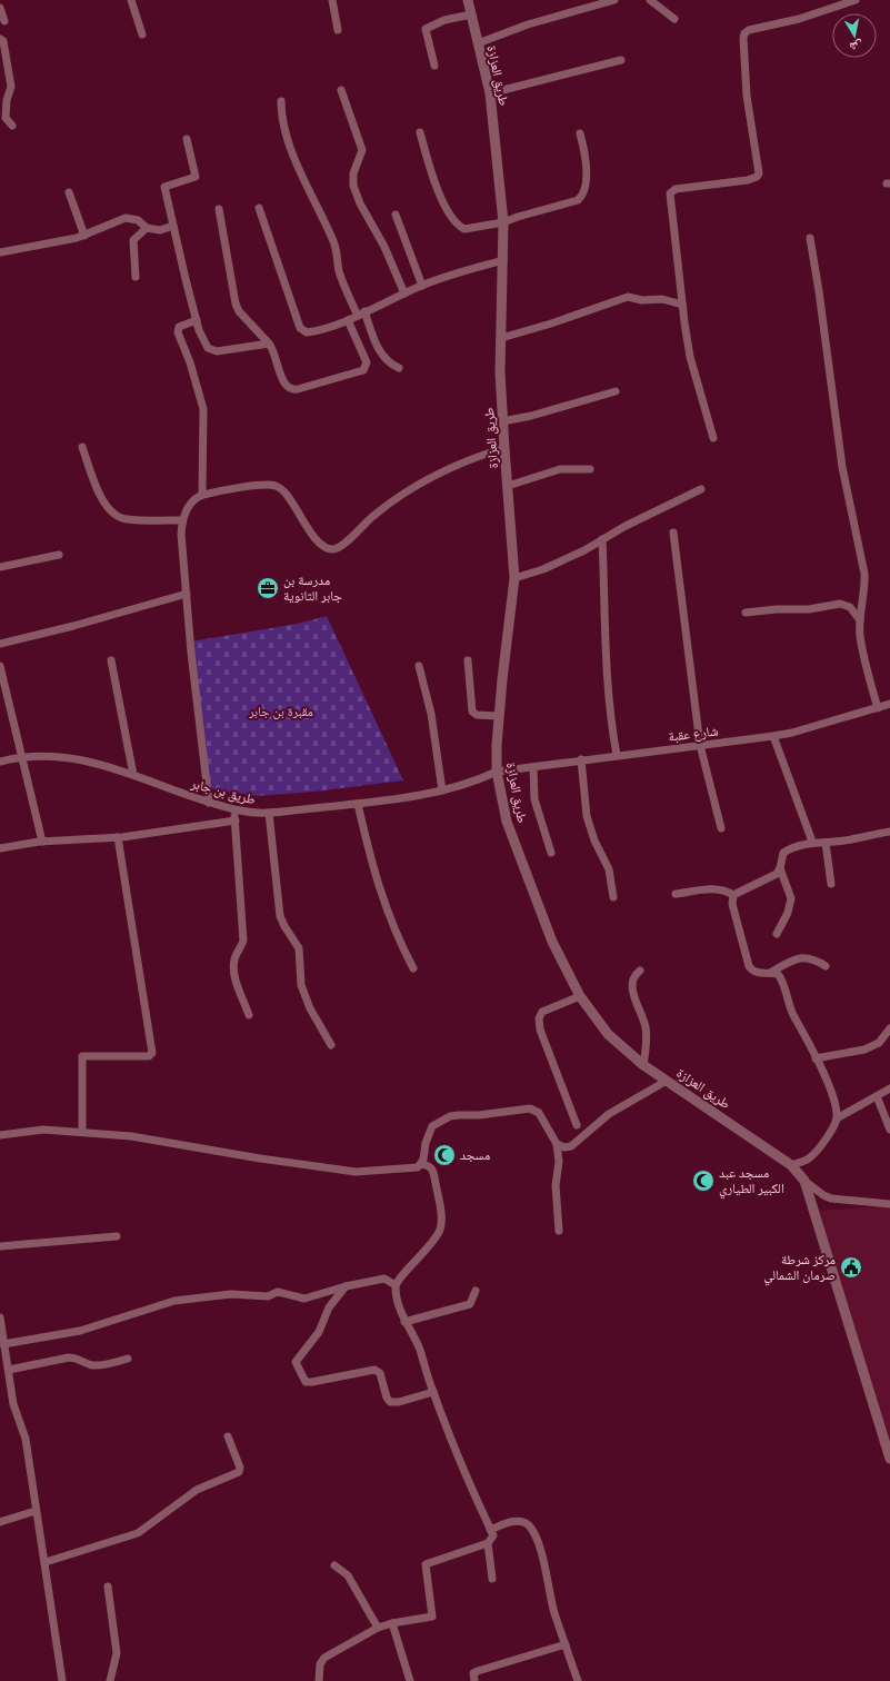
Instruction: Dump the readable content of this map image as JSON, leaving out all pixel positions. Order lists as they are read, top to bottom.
{
  "streets": {
    "street": ["طريق العزازة", "شارع عقبة", "طريق بن جابر"]
  },
  "crossings": [
    ["طريق العزازة", "شارع عقبة"],
    ["طريق العزازة", "طريق بن جابر"],
    ["شارع عقبة", "طريق بن جابر"]
  ],
  "parks": ["مقبرة بن جابر"],
  "places": {
    "office": ["مدرسة بن جابر الثانوية"],
    "mosque": ["مسجد", "مسجد عبد الكبير الطياري"],
    "public building": ["مركز شرطة صرمان الشمالي"]
  },
  "north": "bottom"
}
